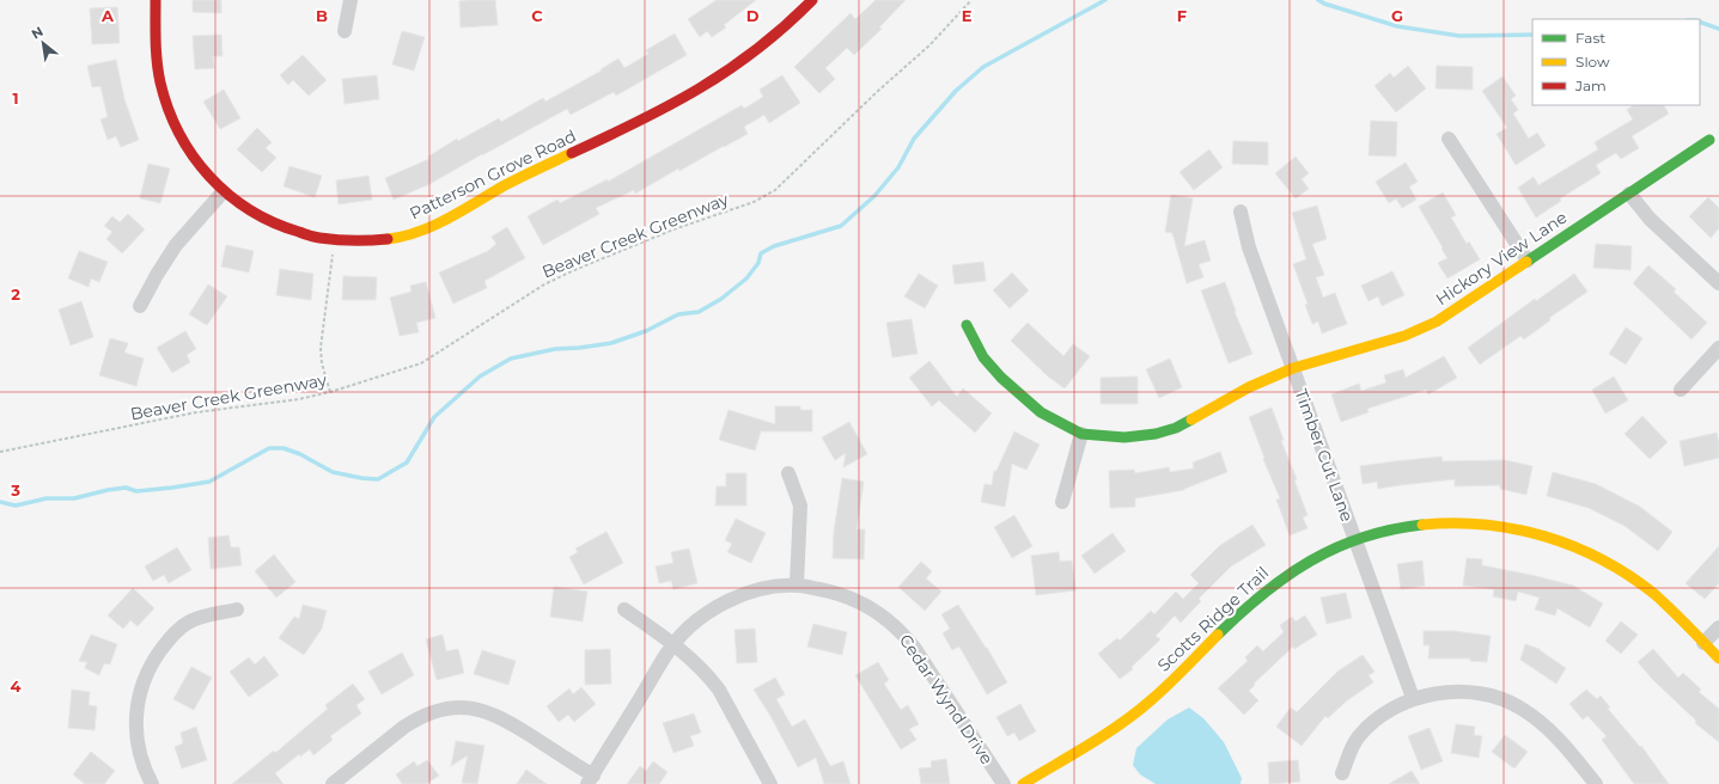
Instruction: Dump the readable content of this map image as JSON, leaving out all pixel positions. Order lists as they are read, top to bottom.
{
  "streets": {
    "street": [
      "Patterson Grove Road",
      "Hickory View Lane",
      "Timber Cut Lane",
      "Scotts Ridge Trail",
      "Cedar Wynd Drive"
    ],
    "path": ["Beaver Creek Greenway"]
  },
  "crossings": [
    ["Hickory View Lane", "Timber Cut Lane"],
    ["Timber Cut Lane", "Scotts Ridge Trail"]
  ],
  "legend": ["Fast", "Slow", "Jam"],
  "north": "top left",
  "grid": {
    "columns": [
      "A",
      "B",
      "C",
      "D",
      "E",
      "F",
      "G"
    ],
    "rows": [
      "1",
      "2",
      "3",
      "4"
    ]
  }
}
